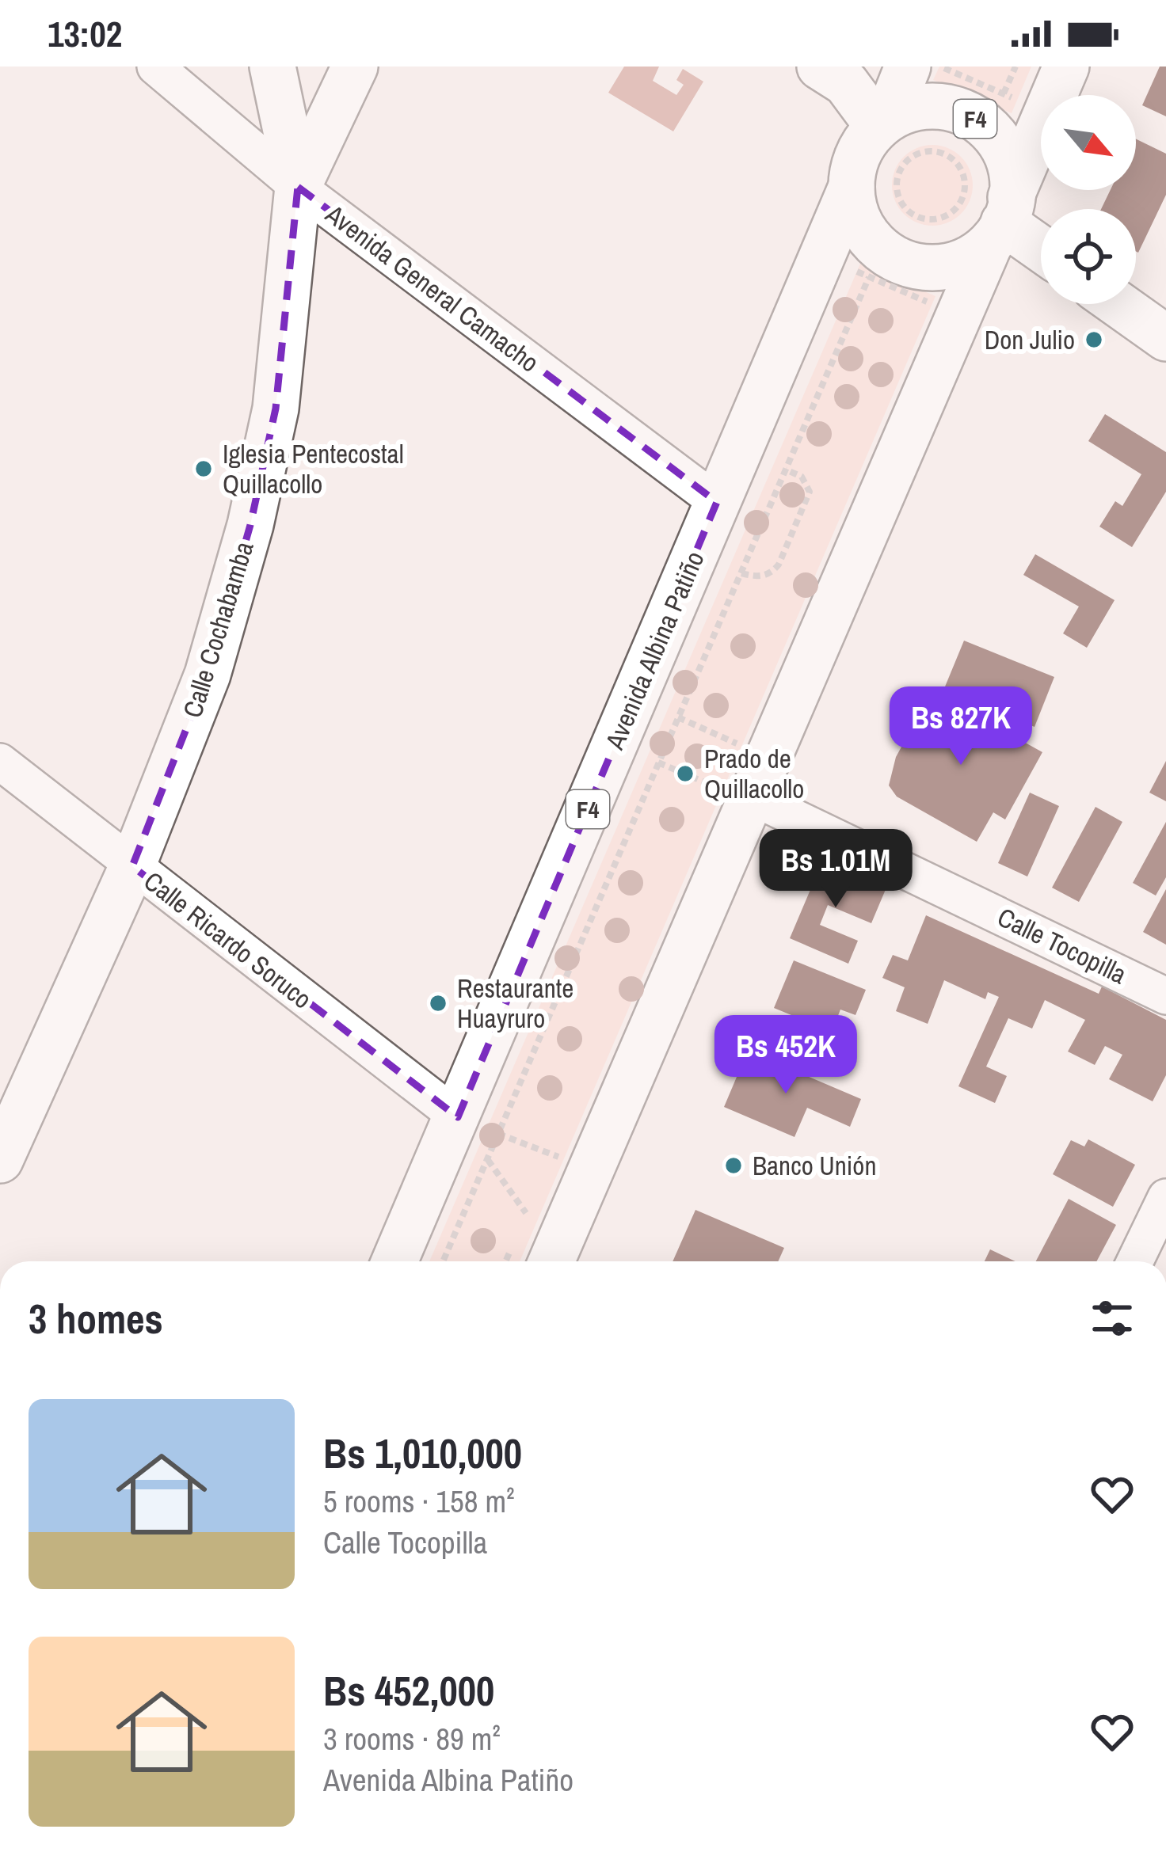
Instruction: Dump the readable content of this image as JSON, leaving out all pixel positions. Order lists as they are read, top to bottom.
{
  "streets": {
    "main road": ["F4", "Calle Cochabamba", "Avenida Albina Patiño"],
    "street": ["Avenida General Camacho", "Calle Ricardo Soruco", "Calle Tocopilla"]
  },
  "crossings": [
    ["F4", "Avenida Albina Patiño"],
    ["F4", "Calle Tocopilla"],
    ["Avenida General Camacho", "Calle Cochabamba"],
    ["Avenida General Camacho", "Avenida Albina Patiño"],
    ["Calle Cochabamba", "Calle Ricardo Soruco"],
    ["Avenida Albina Patiño", "Calle Ricardo Soruco"]
  ],
  "places": [
    "Don Julio",
    "Iglesia Pentecostal Quillacollo",
    "Prado de Quillacollo",
    "Restaurante Huayruro",
    "Banco Unión"
  ],
  "north": "bottom right",
  "page": {
    "status": "13:02",
    "price": ["Bs 827K", "Bs 1.01M", "Bs 452K"],
    "heading": "3 homes",
    "list": [
      {
        "name": "Bs 1,010,000",
        "note": "5 rooms · 158 m² · Calle Tocopilla"
      },
      {
        "name": "Bs 452,000",
        "note": "3 rooms · 89 m² · Avenida Albina Patiño"
      }
    ]
  }
}
